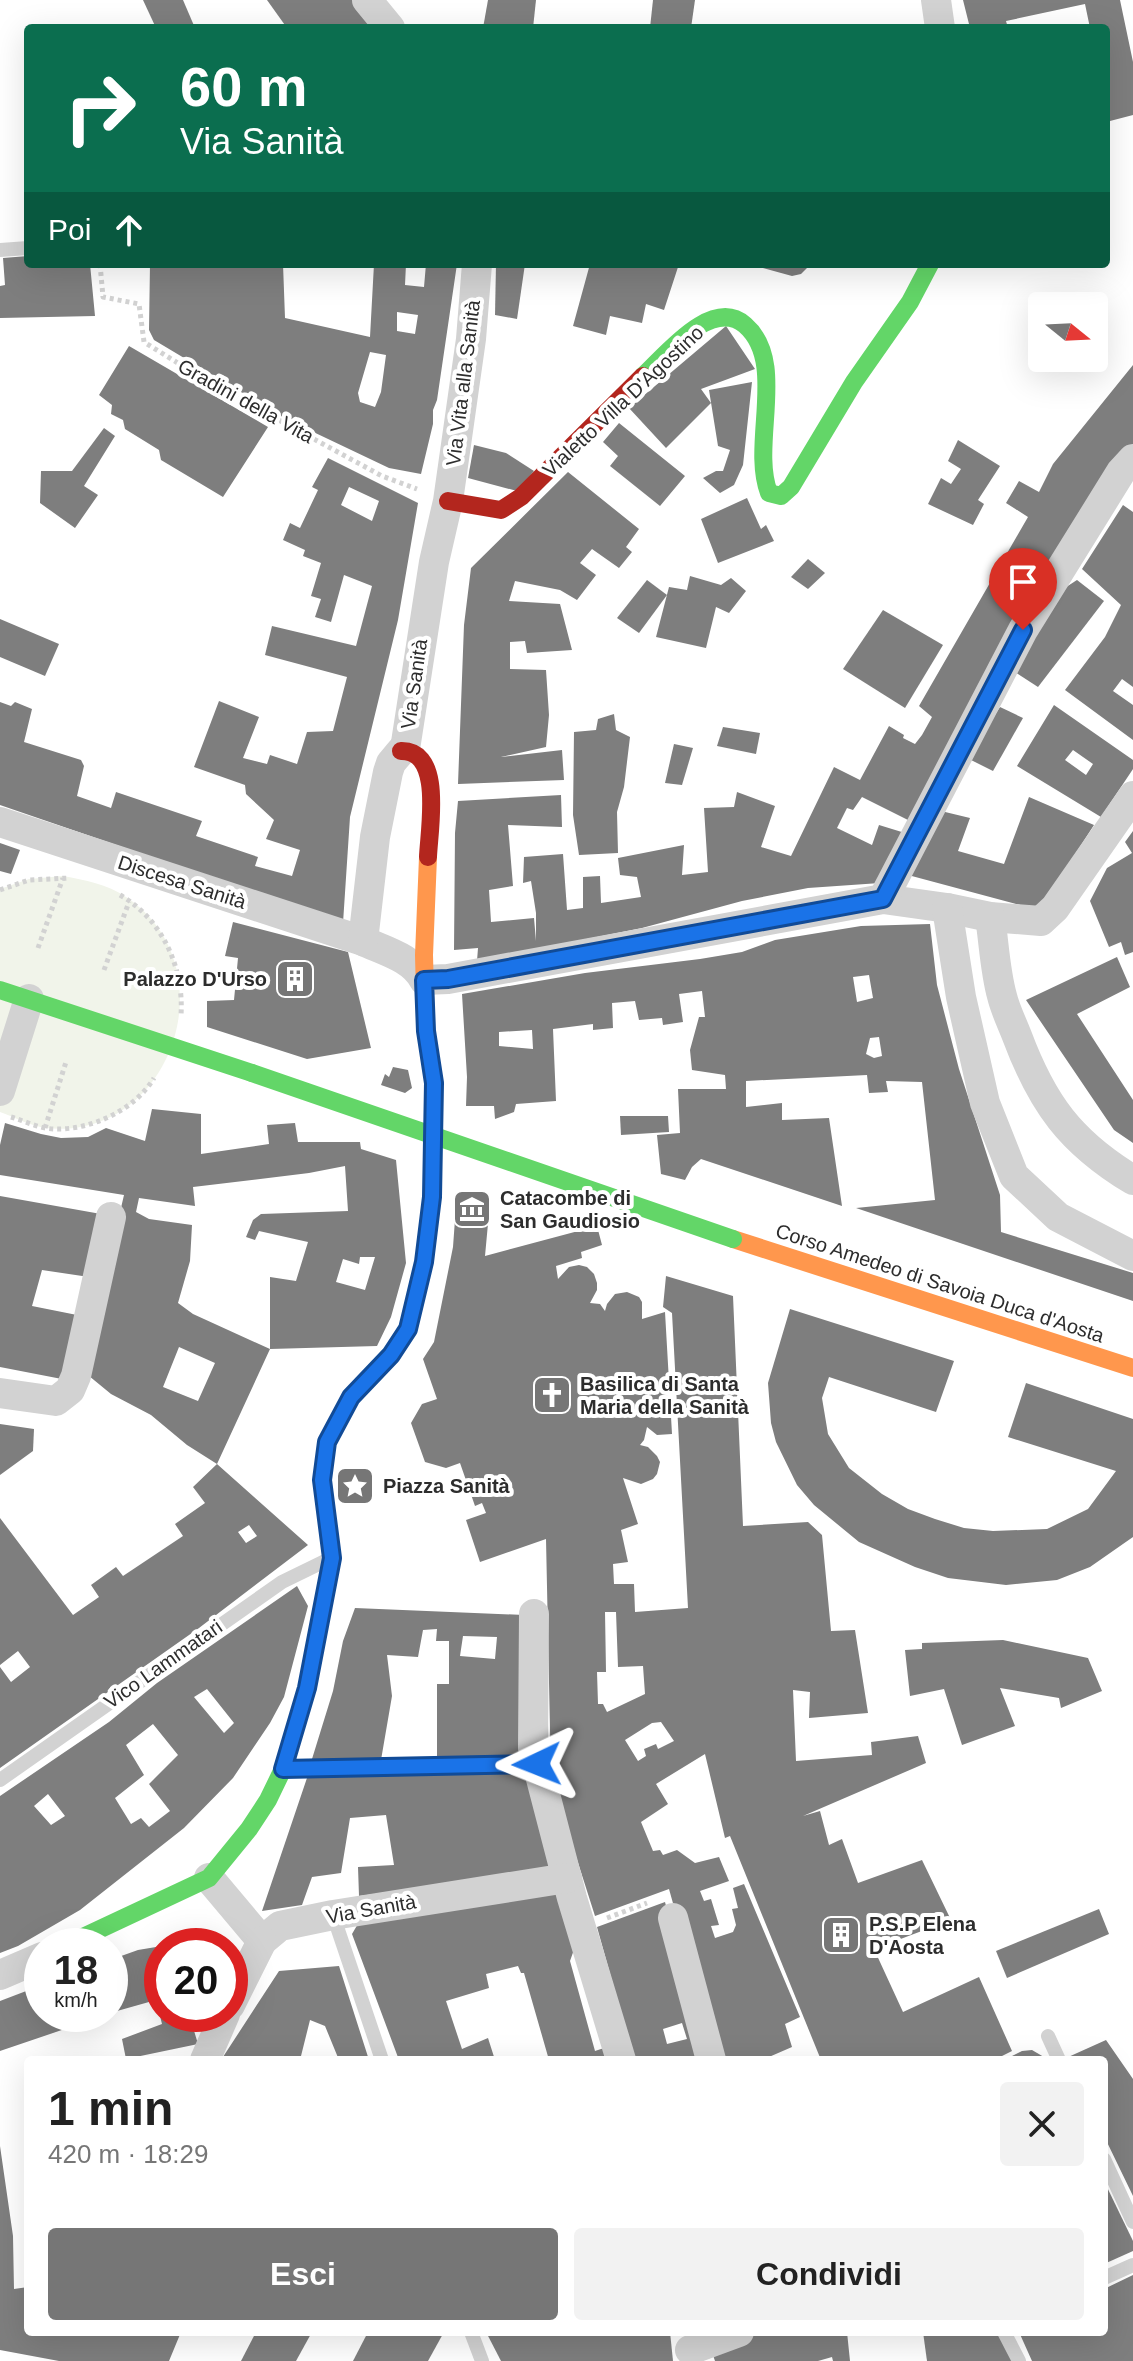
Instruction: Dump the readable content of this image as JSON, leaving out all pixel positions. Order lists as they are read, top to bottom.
{
  "streets": {
    "street": [
      "Via Vita alla Sanità",
      "Vialetto Villa D'Agostino",
      "Via Sanità",
      "Discesa Sanità",
      "Corso Amedeo di Savoia Duca d'Aosta"
    ],
    "lane": ["Vico Lammatari"],
    "path": ["Gradini della Vita"]
  },
  "crossings": [
    ["Via Vita alla Sanità", "Gradini della Vita"],
    ["Via Vita alla Sanità", "Vialetto Villa D'Agostino"],
    ["Via Vita alla Sanità", "Via Sanità"],
    ["Gradini della Vita", "Vialetto Villa D'Agostino"]
  ],
  "places": {
    "building": ["Palazzo D'Urso", "P.S.P Elena D'Aosta"],
    "museum": ["Catacombe di San Gaudiosio"],
    "church": ["Basilica di Santa Maria della Sanità"],
    "place": ["Piazza Sanità"]
  },
  "north": "right",
  "page": {
    "turn": ["60 m", "Via Sanità"],
    "then": "Poi",
    "speed": "18 km/h",
    "limit": "20",
    "heading": ["1 min", "420 m · 18:29"],
    "buttons": ["Esci", "Condividi"]
  }
}
